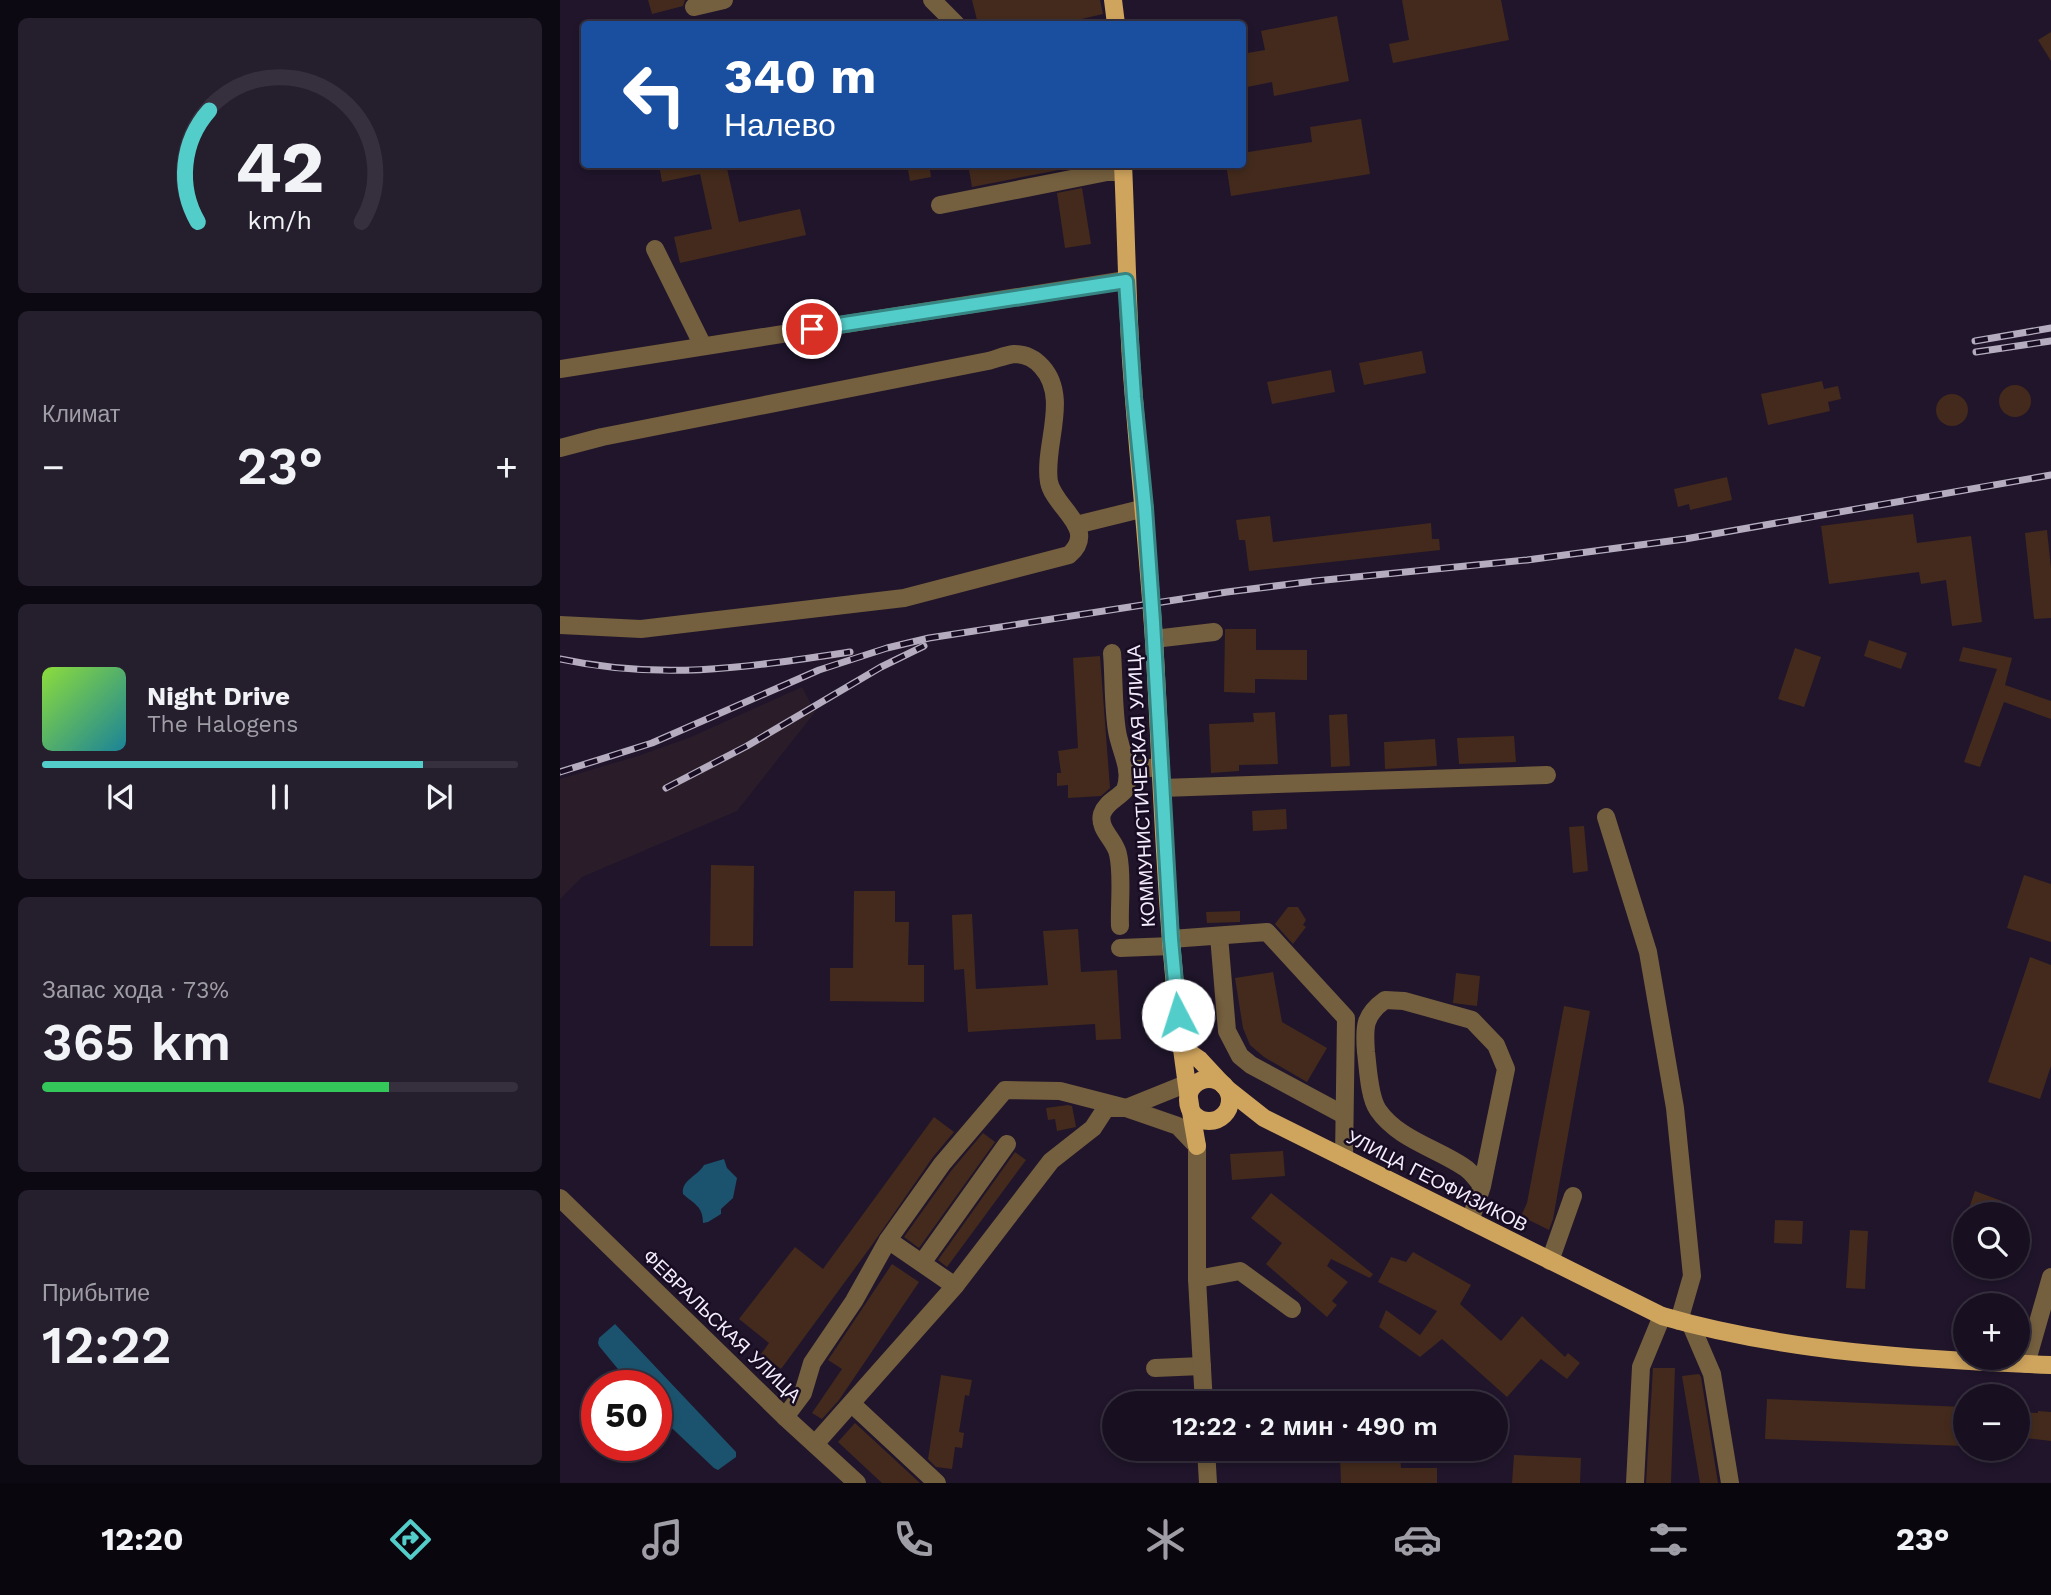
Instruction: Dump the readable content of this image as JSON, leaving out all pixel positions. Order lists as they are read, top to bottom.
{
  "streets": {
    "main road": ["КОММУНИСТИЧЕСКАЯ УЛИЦА", "УЛИЦА ГЕОФИЗИКОВ"],
    "street": ["ФЕВРАЛЬСКАЯ УЛИЦА"]
  },
  "crossings": [
    ["КОММУНИСТИЧЕСКАЯ УЛИЦА", "УЛИЦА ГЕОФИЗИКОВ"]
  ],
  "page": {
    "turn": ["340 m", "Налево"],
    "tile": [
      "Климат",
      ["Запас хода · 73%", "365 km"],
      ["Прибытие", "12:22"]
    ],
    "heat": ["−", "23°", "+"],
    "song": ["Night Drive", "The Halogens"],
    "map_buttons": ["+", "−"],
    "limit": "50",
    "trip": "12:22 · 2 мин · 490 m",
    "tabs": ["12:20", "23°"],
    "gauge": ["42", "km/h"]
  }
}
